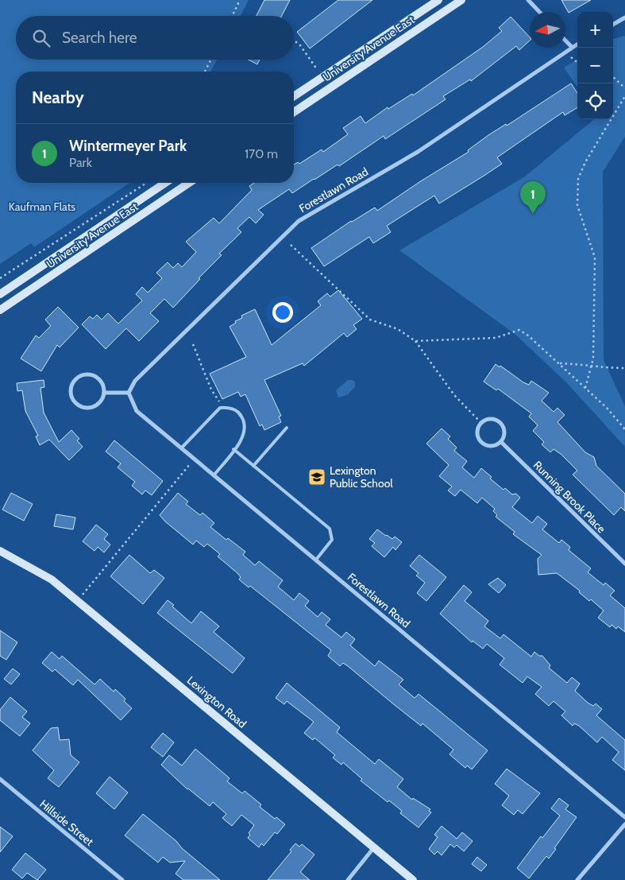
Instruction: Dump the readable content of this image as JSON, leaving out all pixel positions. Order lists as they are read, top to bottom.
{
  "streets": {
    "main road": ["University Avenue East", "Lexington Road"],
    "street": ["Forestlawn Road", "Running Brook Place", "Hillside Street"]
  },
  "parks": ["Kaufman Flats"],
  "places": {
    "school or university": ["Lexington Public School"]
  },
  "north": "left",
  "page": {
    "map_buttons": ["+", "−"],
    "search": "Search here",
    "heading": "Nearby",
    "list": [
      {
        "mark": "1",
        "name": "Wintermeyer Park",
        "note": "Park",
        "value": "170 m"
      }
    ],
    "pins": "1"
  }
}
